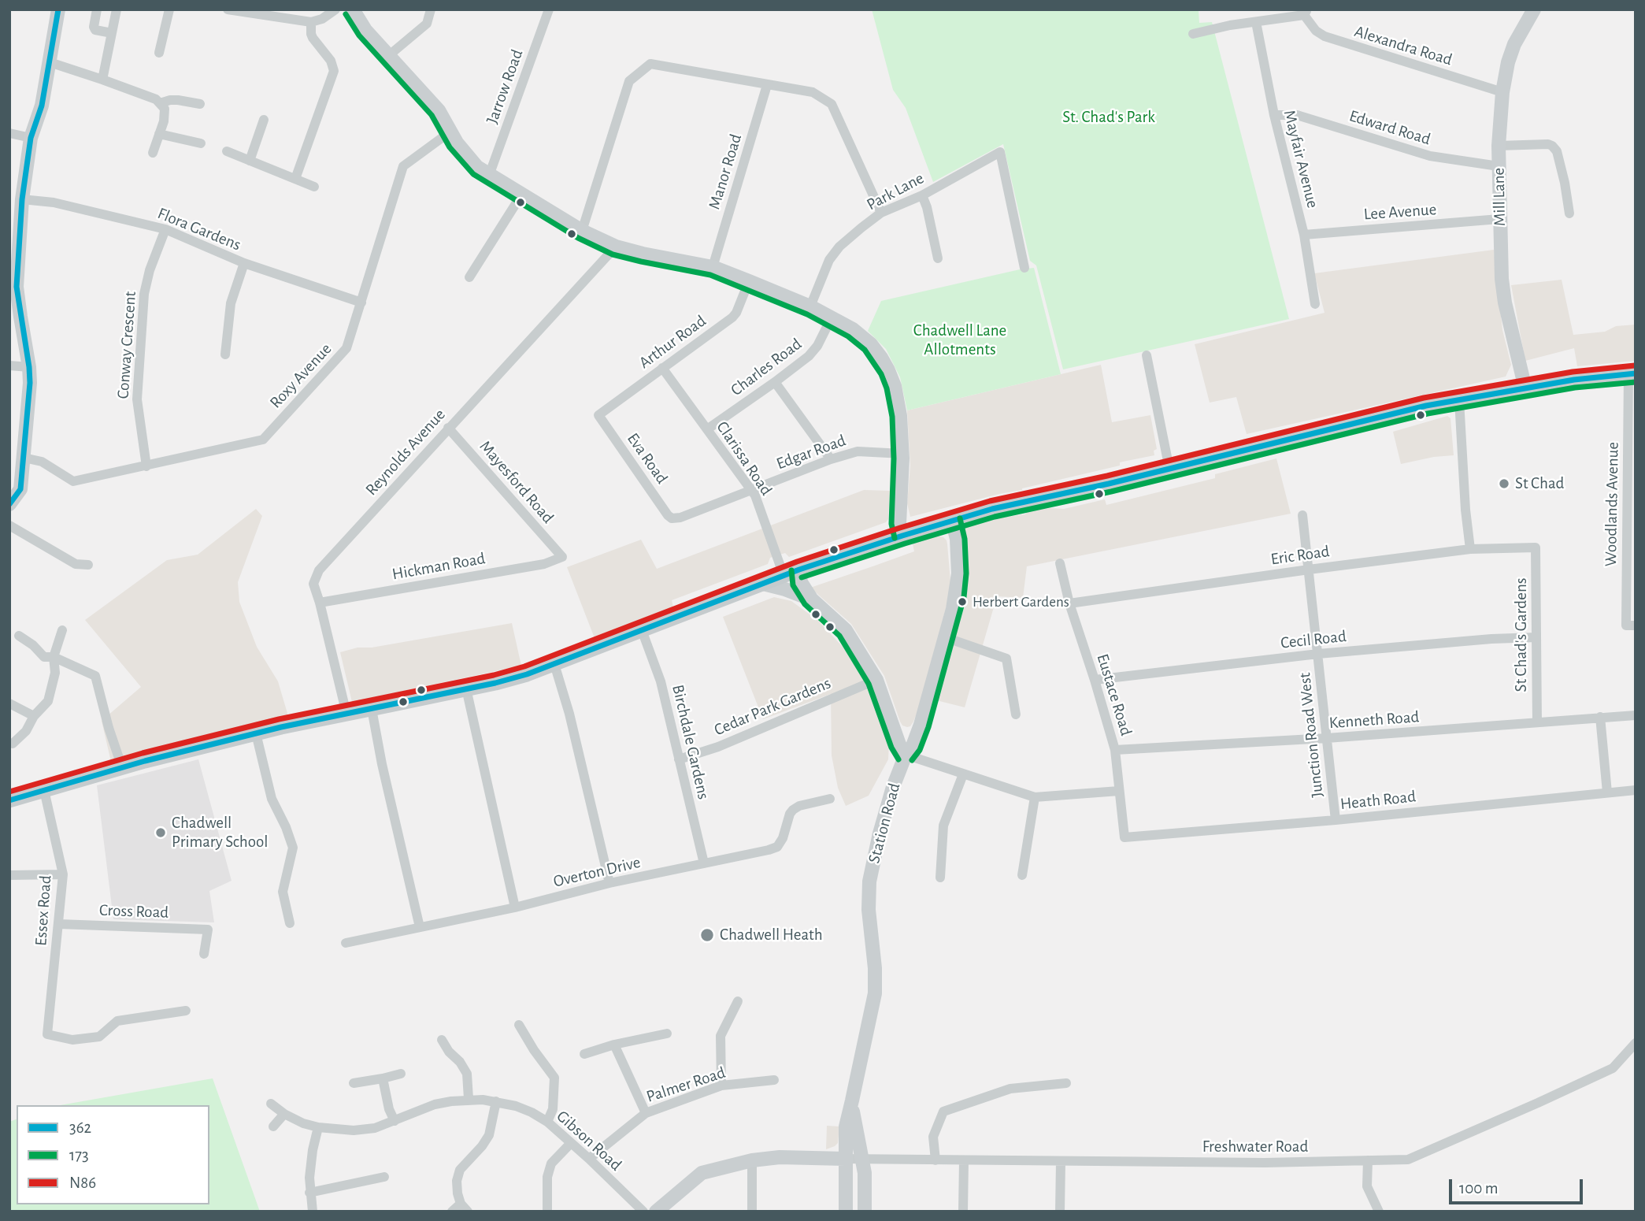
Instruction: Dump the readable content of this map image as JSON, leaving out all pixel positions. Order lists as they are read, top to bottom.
{
  "streets": {
    "street": [
      "Alexandra Road",
      "Jarrow Road",
      "Edward Road",
      "Mayfair Avenue",
      "Manor Road",
      "Park Lane",
      "Mill Lane",
      "Lee Avenue",
      "Flora Gardens",
      "Arthur Road",
      "Conway Crescent",
      "Charles Road",
      "Roxy Avenue",
      "Reynolds Avenue",
      "Edgar Road",
      "Eva Road",
      "Clarissa Road",
      "Mayesford Road",
      "Woodlands Avenue",
      "Eric Road",
      "Hickman Road",
      "St Chad's Gardens",
      "Cecil Road",
      "Eustace Road",
      "Cedar Park Gardens",
      "Kenneth Road",
      "Junction Road West",
      "Birchdale Gardens",
      "Heath Road",
      "Station Road",
      "Overton Drive",
      "Essex Road",
      "Cross Road",
      "Palmer Road",
      "Gibson Road",
      "Freshwater Road"
    ]
  },
  "crossings": [
    ["Alexandra Road", "Mill Lane"],
    ["Edward Road", "Mayfair Avenue"],
    ["Edward Road", "Mill Lane"],
    ["Mayfair Avenue", "Lee Avenue"],
    ["Mill Lane", "Lee Avenue"],
    ["Flora Gardens", "Conway Crescent"],
    ["Flora Gardens", "Roxy Avenue"],
    ["Arthur Road", "Eva Road"],
    ["Arthur Road", "Clarissa Road"],
    ["Conway Crescent", "Roxy Avenue"],
    ["Charles Road", "Clarissa Road"],
    ["Reynolds Avenue", "Mayesford Road"],
    ["Reynolds Avenue", "Hickman Road"],
    ["Edgar Road", "Eva Road"],
    ["Edgar Road", "Clarissa Road"],
    ["Mayesford Road", "Hickman Road"],
    ["Eric Road", "St Chad's Gardens"],
    ["Eric Road", "Eustace Road"],
    ["Eric Road", "Junction Road West"],
    ["St Chad's Gardens", "Cecil Road"],
    ["St Chad's Gardens", "Kenneth Road"],
    ["Cecil Road", "Eustace Road"],
    ["Cecil Road", "Junction Road West"],
    ["Eustace Road", "Kenneth Road"],
    ["Eustace Road", "Heath Road"],
    ["Cedar Park Gardens", "Birchdale Gardens"],
    ["Kenneth Road", "Junction Road West"],
    ["Junction Road West", "Heath Road"],
    ["Birchdale Gardens", "Overton Drive"],
    ["Essex Road", "Cross Road"],
    ["Palmer Road", "Gibson Road"]
  ],
  "parks": ["St. Chad's Park", "Chadwell Lane Allotments"],
  "places": [
    "St Chad",
    "Herbert Gardens",
    "Chadwell Primary School",
    "Chadwell Heath"
  ],
  "lines": ["transit line 362", "transit line 173", "transit line N86"],
  "legend": ["362", "173", "N86"],
  "scale_bar": "100 m"
}
